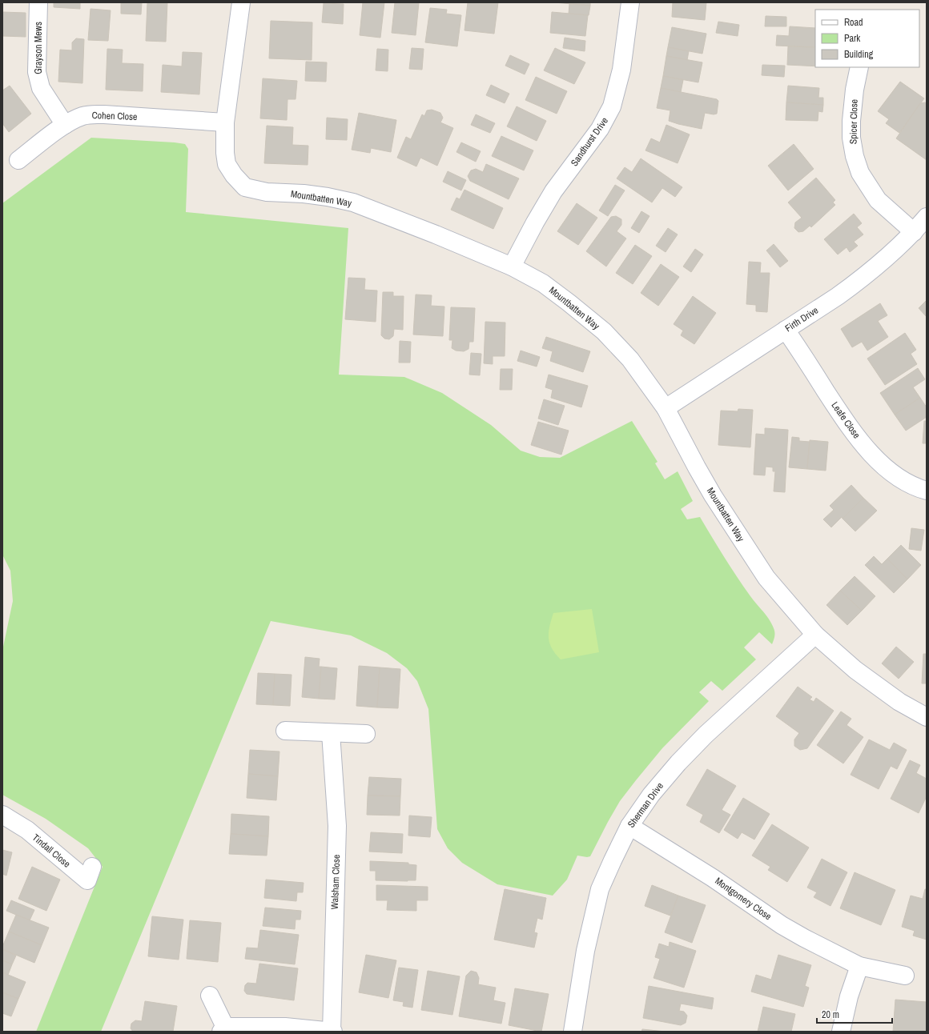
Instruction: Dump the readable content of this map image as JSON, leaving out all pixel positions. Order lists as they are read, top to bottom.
{
  "streets": {
    "street": [
      "Grayson Mews",
      "Cohen Close",
      "Spicer Close",
      "Sandhurst Drive",
      "Mountbatten Way",
      "Firth Drive",
      "Leafe Close",
      "Sherman Drive",
      "Tindall Close",
      "Walsham Close",
      "Montgomery Close"
    ]
  },
  "crossings": [
    ["Grayson Mews", "Cohen Close"],
    ["Cohen Close", "Mountbatten Way"],
    ["Spicer Close", "Firth Drive"],
    ["Sandhurst Drive", "Mountbatten Way"],
    ["Mountbatten Way", "Firth Drive"],
    ["Mountbatten Way", "Sherman Drive"],
    ["Firth Drive", "Leafe Close"],
    ["Sherman Drive", "Montgomery Close"]
  ],
  "legend": ["Road", "Park", "Building"],
  "scale_bar": "20 m"
}
